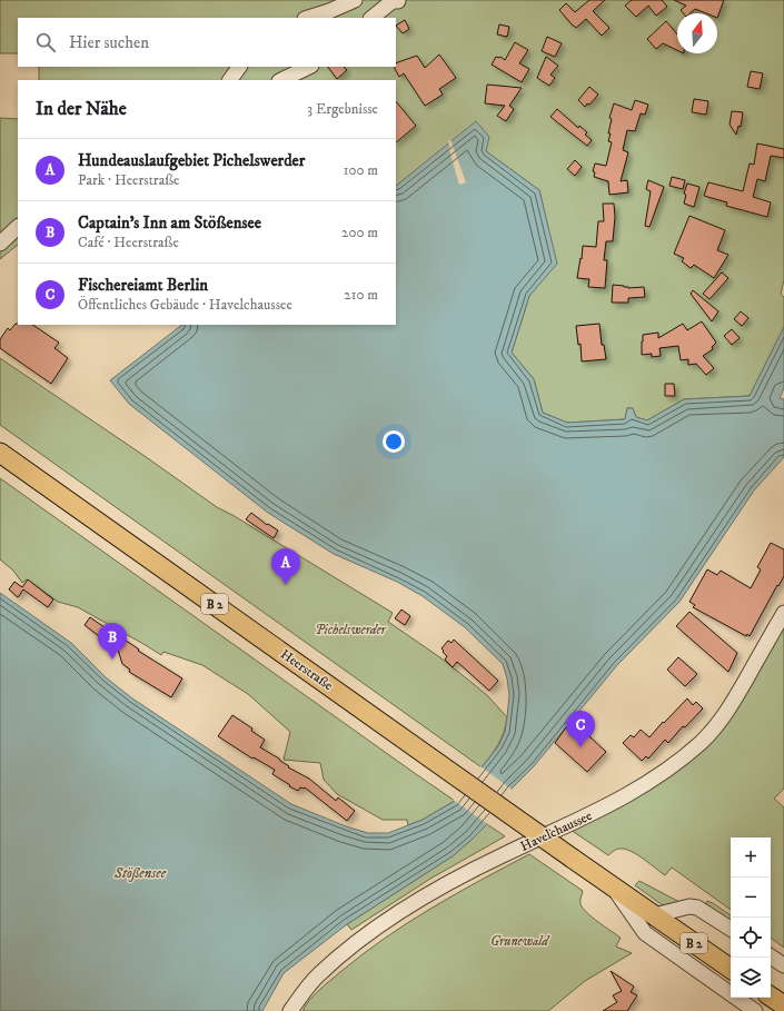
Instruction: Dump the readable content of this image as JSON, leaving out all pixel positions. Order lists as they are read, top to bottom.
{
  "streets": {
    "main road": ["B 2", "Heerstraße"],
    "street": ["Havelchaussee"]
  },
  "water": ["Stößensee"],
  "parks": ["Pichelswerder", "Grunewald"],
  "north": "top",
  "page": {
    "search": "Hier suchen",
    "heading": ["In der Nähe", "3 Ergebnisse"],
    "list": [
      {
        "mark": "A",
        "name": "Hundeauslaufgebiet Pichelswerder",
        "note": "Park · Heerstraße",
        "value": "100 m"
      },
      {
        "mark": "B",
        "name": "Captain's Inn am Stößensee",
        "note": "Café · Heerstraße",
        "value": "200 m"
      },
      {
        "mark": "C",
        "name": "Fischereiamt Berlin",
        "note": "Öffentliches Gebäude · Havelchaussee",
        "value": "210 m"
      }
    ],
    "pins": ["A", "B", "C"],
    "map_buttons": ["+", "−"]
  }
}
